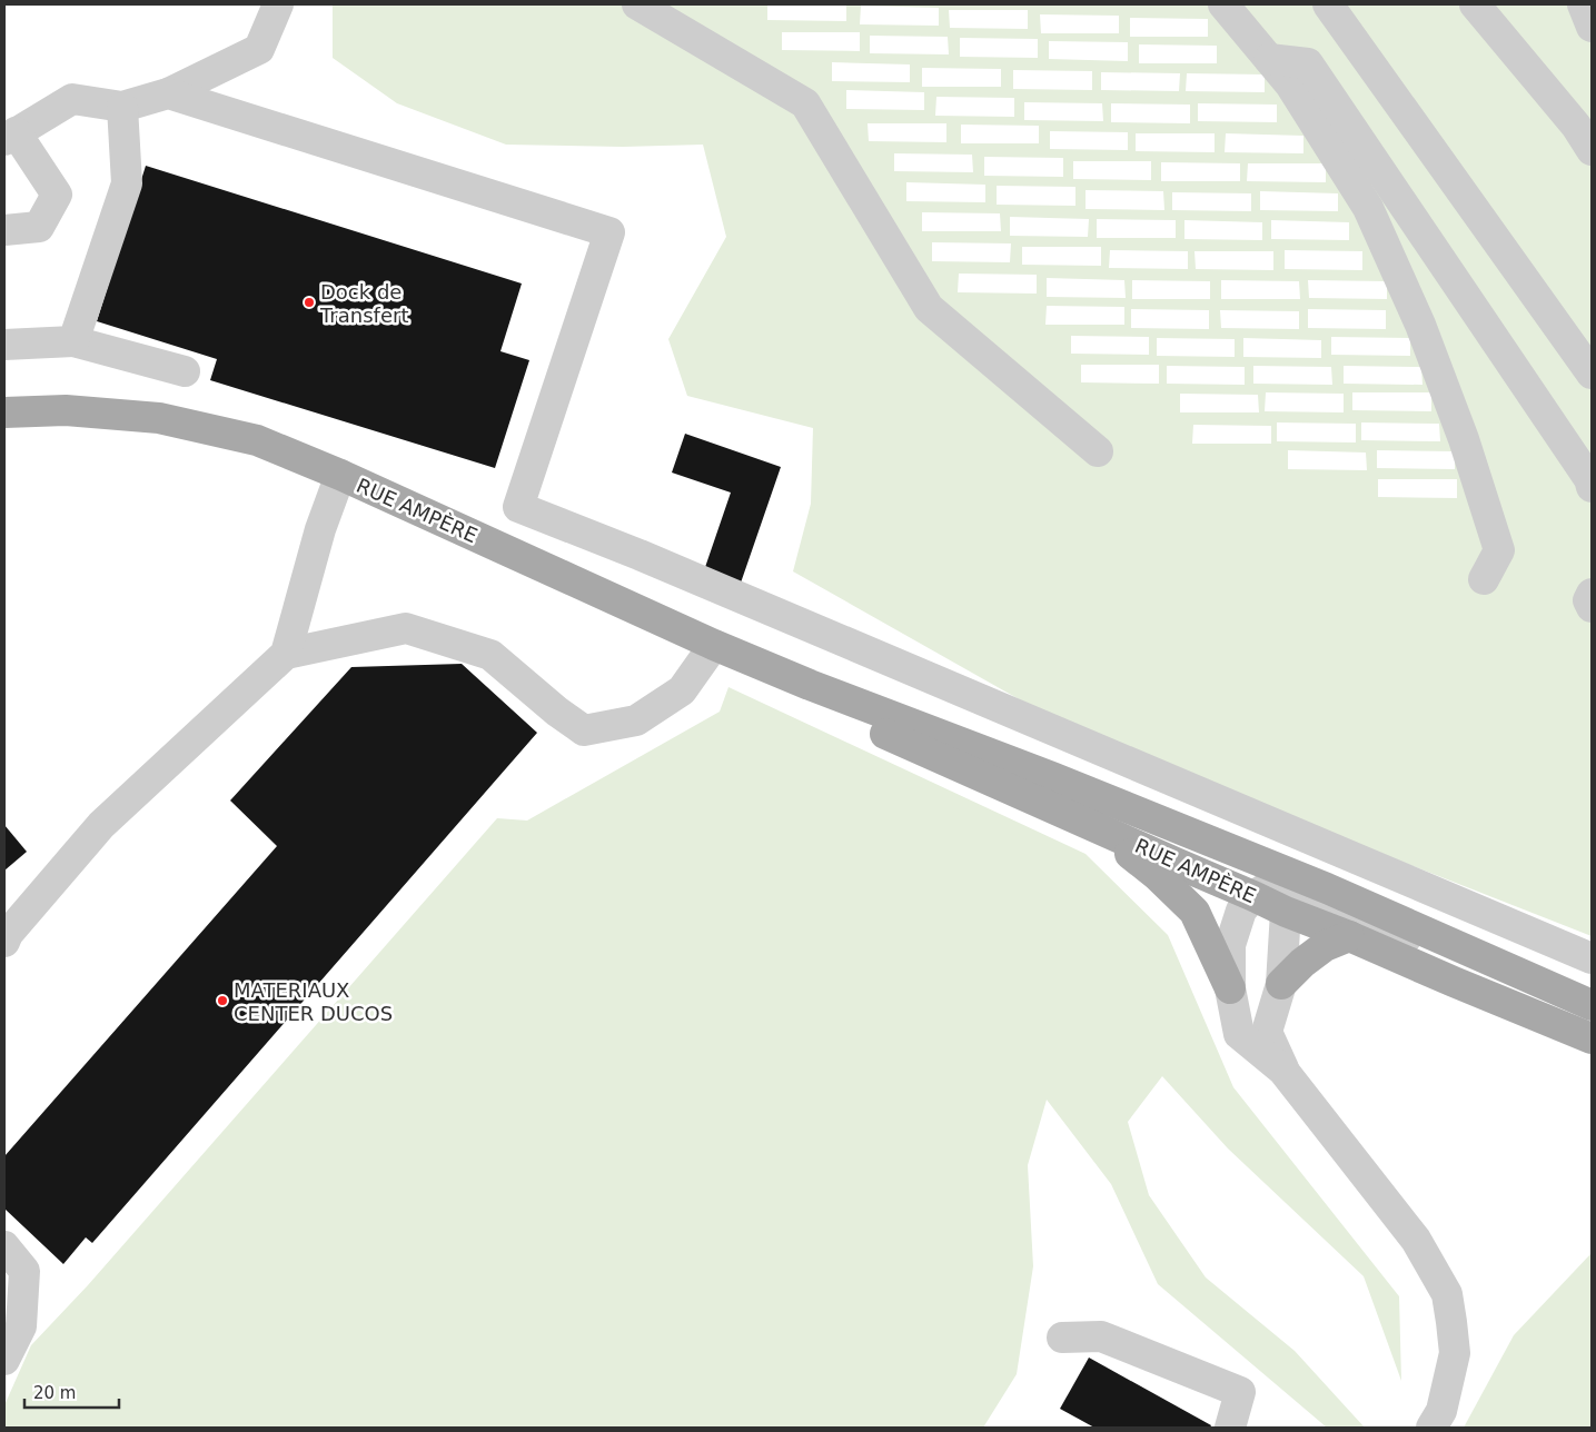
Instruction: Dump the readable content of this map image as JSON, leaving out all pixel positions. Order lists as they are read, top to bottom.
{
  "streets": {
    "main road": ["RUE AMPÈRE"]
  },
  "places": ["Dock de Transfert", "MATERIAUX CENTER DUCOS"],
  "scale_bar": "20 m"
}
